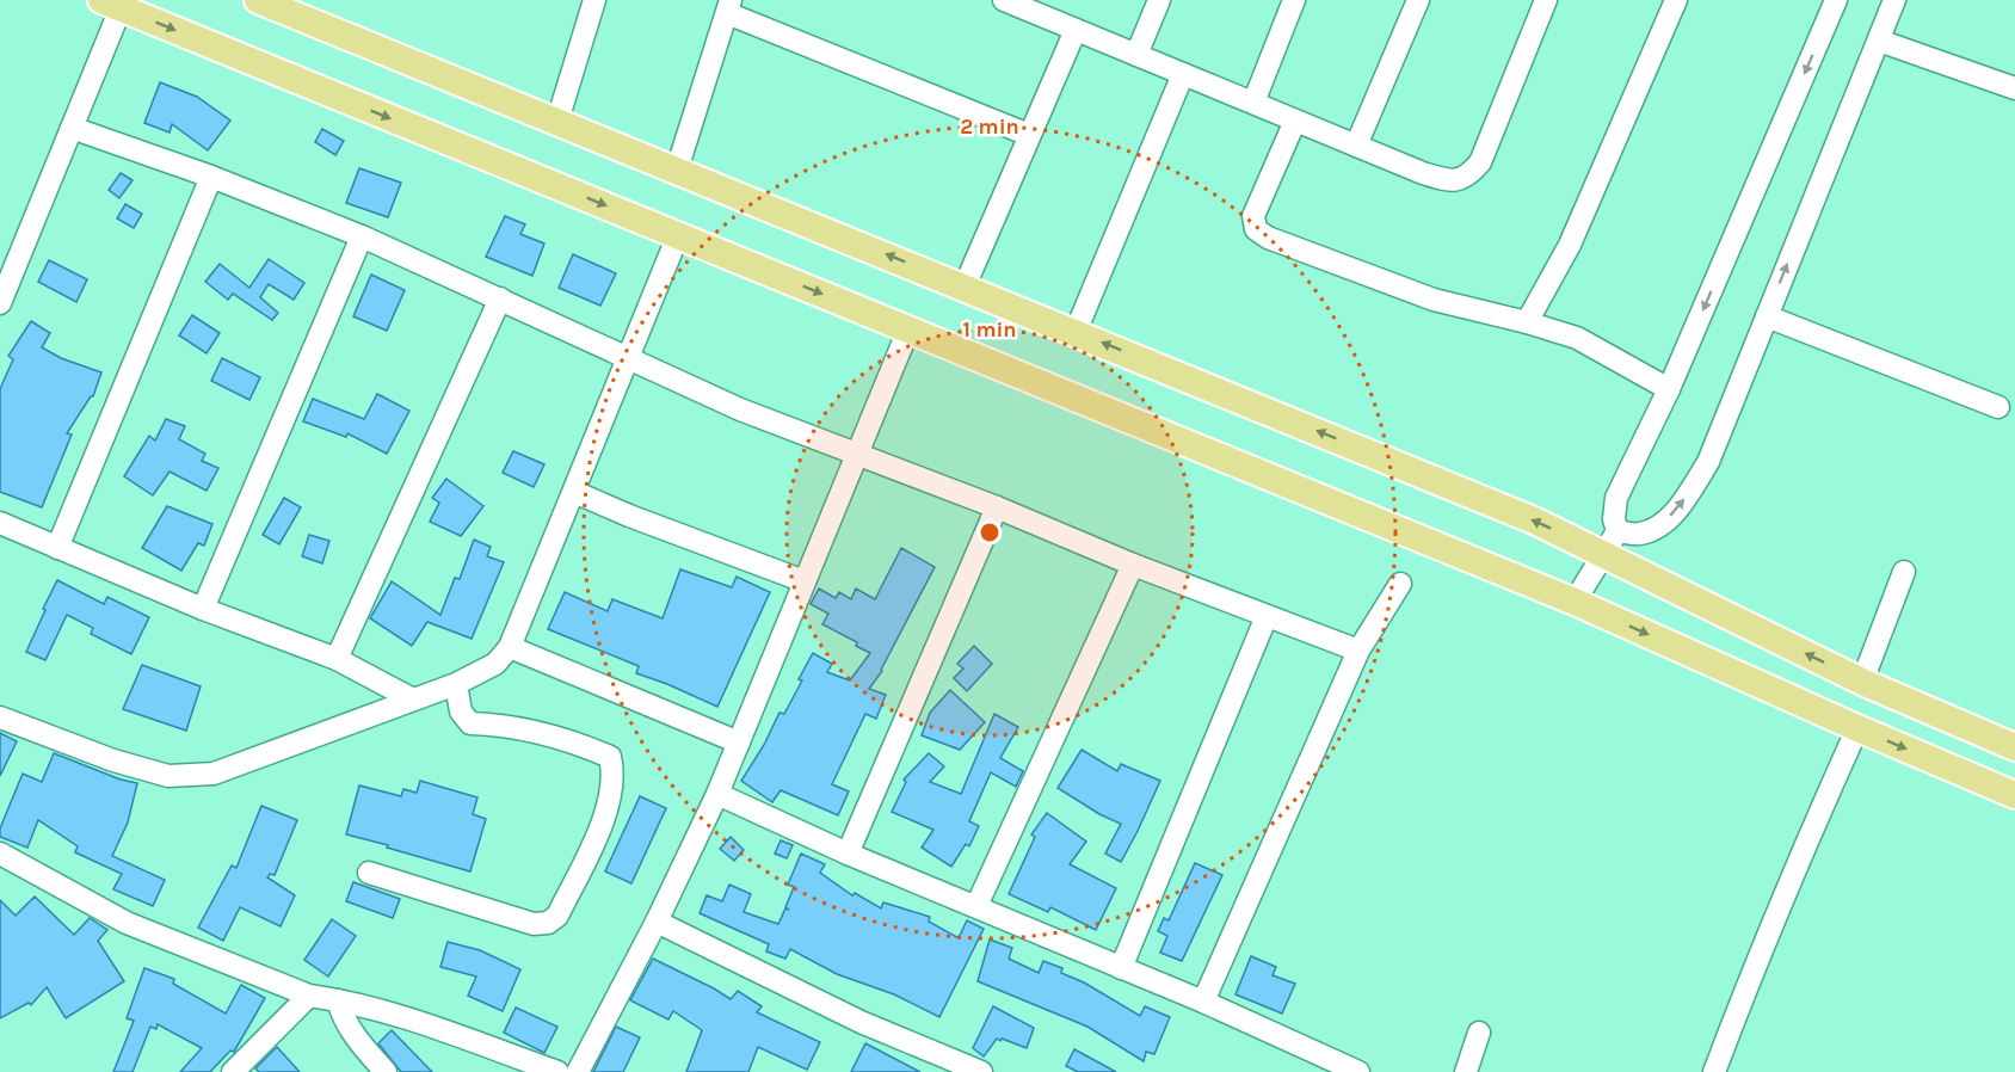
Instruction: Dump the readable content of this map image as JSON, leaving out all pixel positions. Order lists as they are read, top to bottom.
{
  "rings": ["2 min", "1 min"]
}
